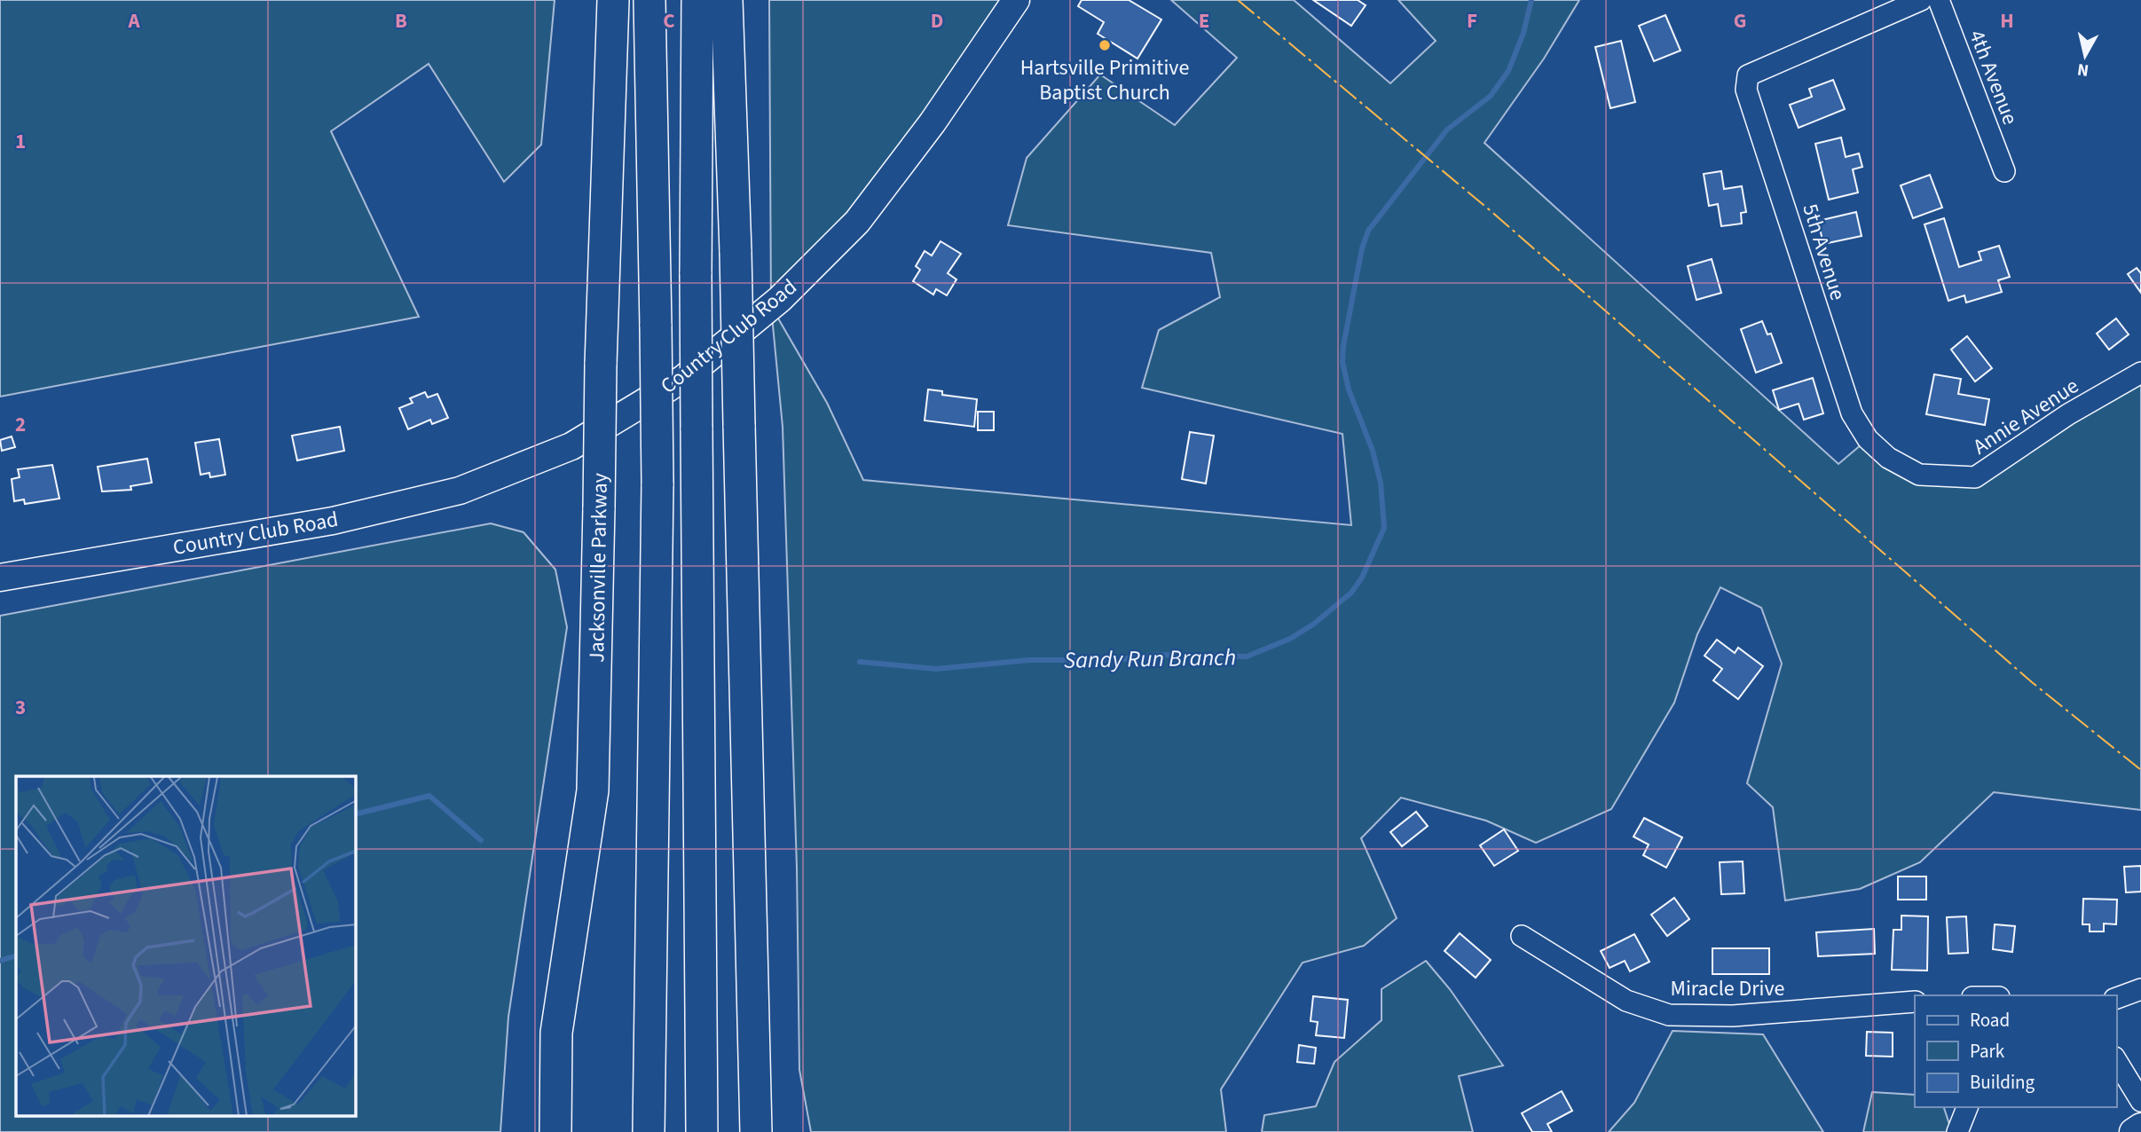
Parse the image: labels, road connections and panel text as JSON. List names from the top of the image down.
{
  "streets": {
    "highway": ["Jacksonville Parkway"],
    "main road": ["Country Club Road"],
    "street": [
      "4th Avenue",
      "5th Avenue",
      "Annie Avenue",
      "Miracle Drive"
    ]
  },
  "crossings": [
    ["5th Avenue", "Annie Avenue"]
  ],
  "water": ["Sandy Run Branch"],
  "places": ["Hartsville Primitive Baptist Church"],
  "legend": ["Road", "Park", "Building"],
  "north": "bottom",
  "grid": {
    "columns": [
      "A",
      "B",
      "C",
      "D",
      "E",
      "F",
      "G",
      "H"
    ],
    "rows": ["1", "2", "3"]
  }
}
